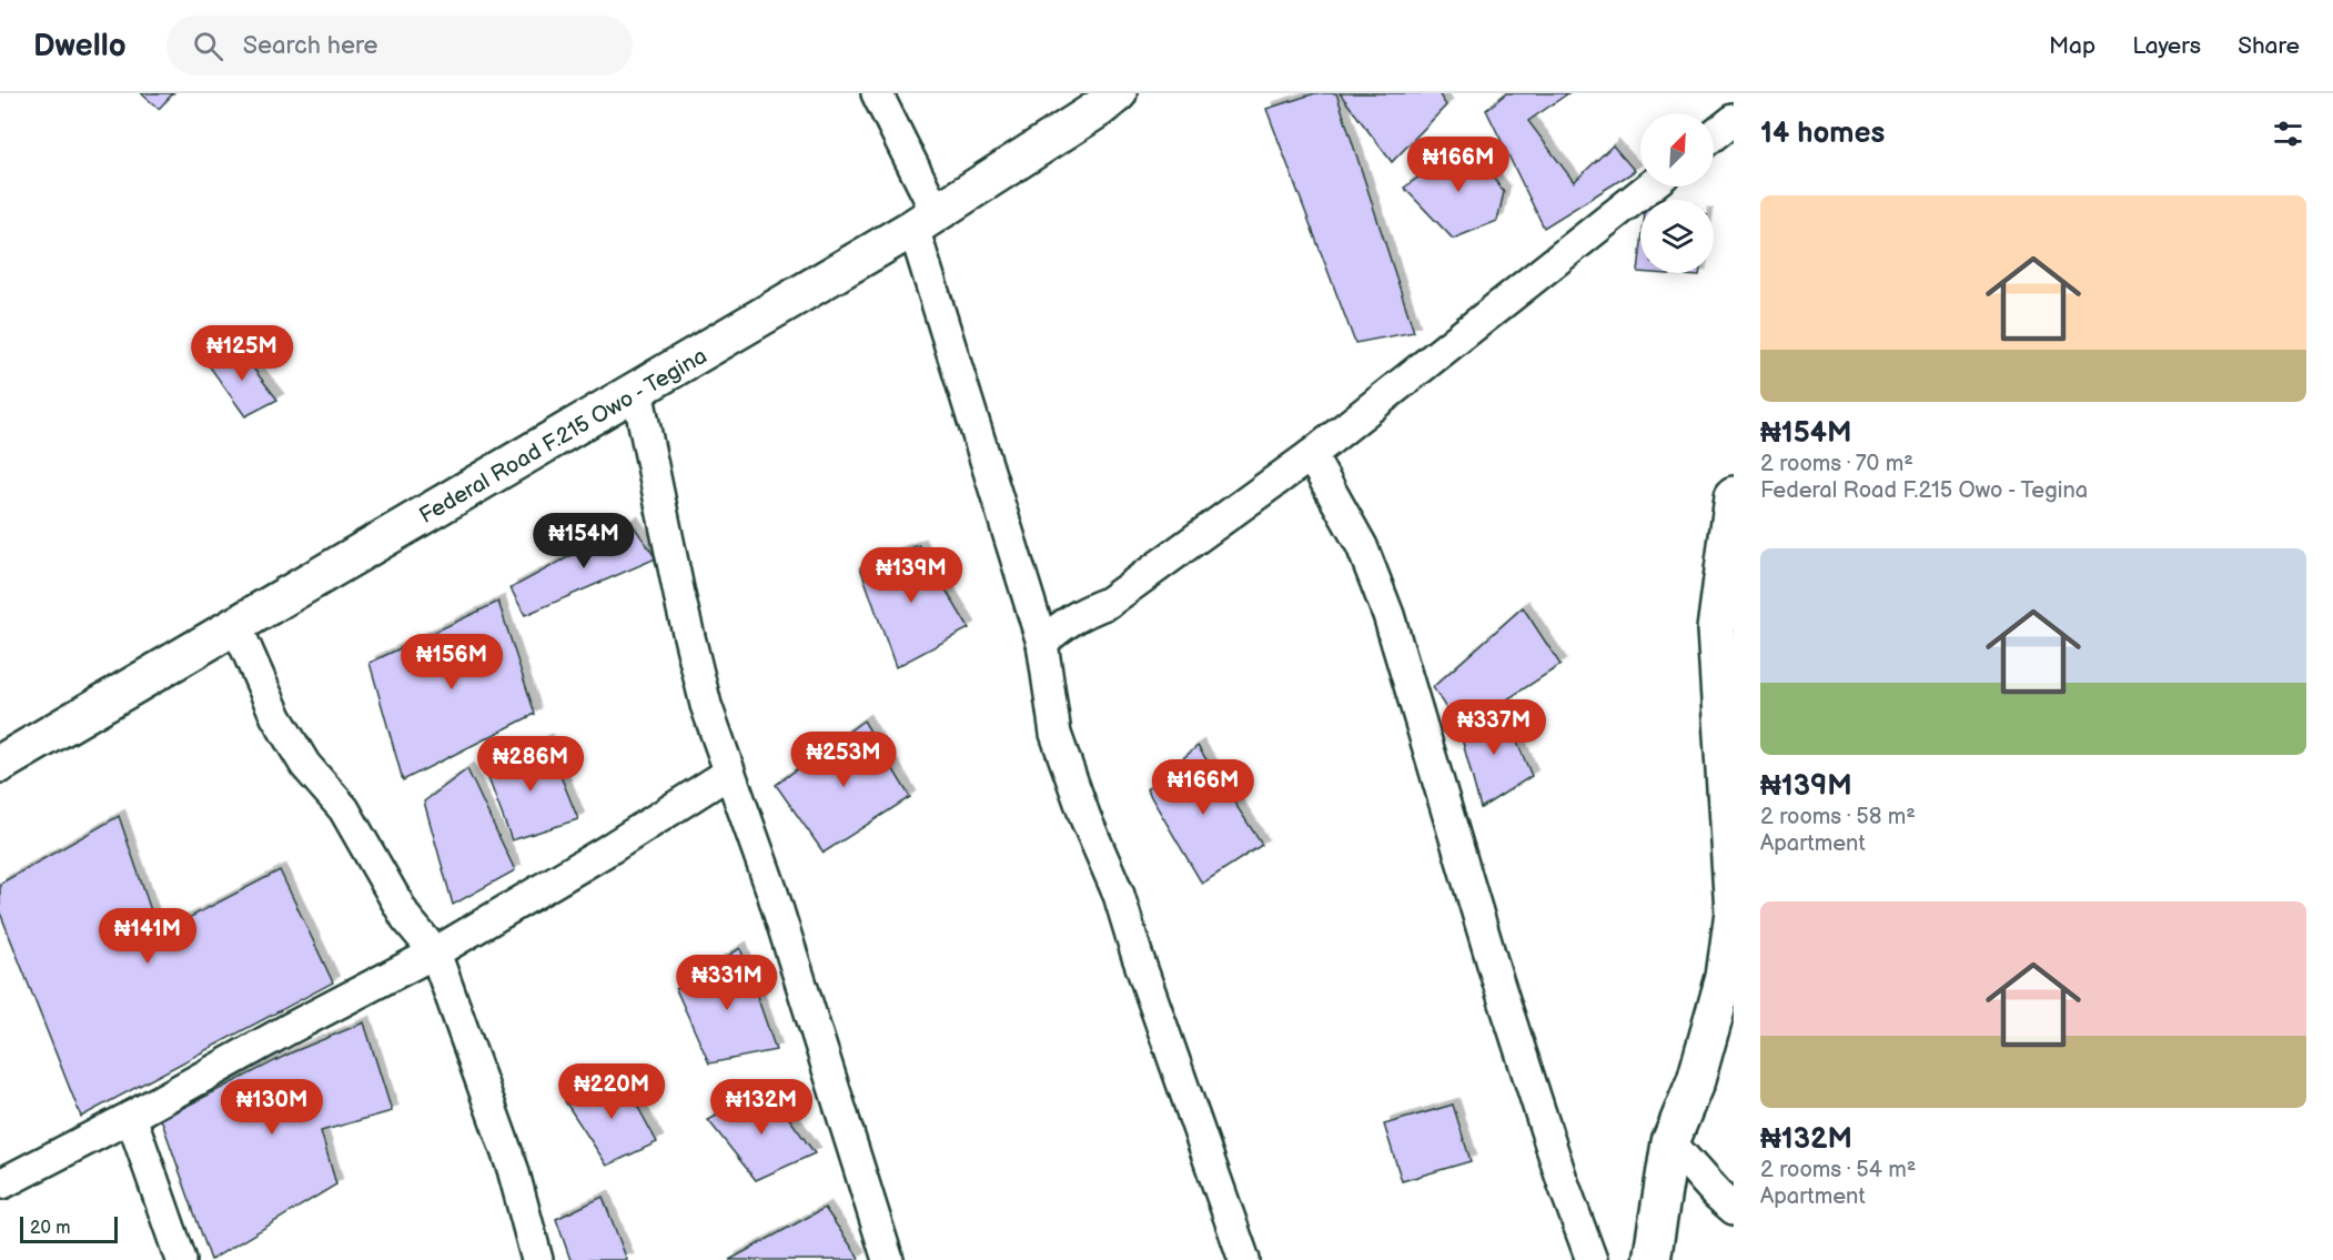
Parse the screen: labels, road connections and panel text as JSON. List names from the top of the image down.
{
  "streets": {
    "main road": ["Federal Road F.215 Owo - Tegina"]
  },
  "scale_bar": "20 m",
  "north": "top right",
  "page": {
    "header": "Dwello",
    "search": "Search here",
    "nav": ["Map", "Layers", "Share"],
    "heading": "14 homes",
    "price": [
      "₦166M",
      "₦125M",
      "₦154M",
      "₦139M",
      "₦156M",
      "₦337M",
      "₦253M",
      "₦286M",
      "₦166M",
      "₦141M",
      "₦331M",
      "₦220M",
      "₦130M",
      "₦132M"
    ],
    "list": [
      {
        "name": "₦154M",
        "note": "2 rooms · 70 m² · Federal Road F.215 Owo - Tegina"
      },
      {
        "name": "₦139M",
        "note": "2 rooms · 58 m² · Apartment"
      },
      {
        "name": "₦132M",
        "note": "2 rooms · 54 m² · Apartment"
      }
    ],
    "scale": "20 m"
  }
}
